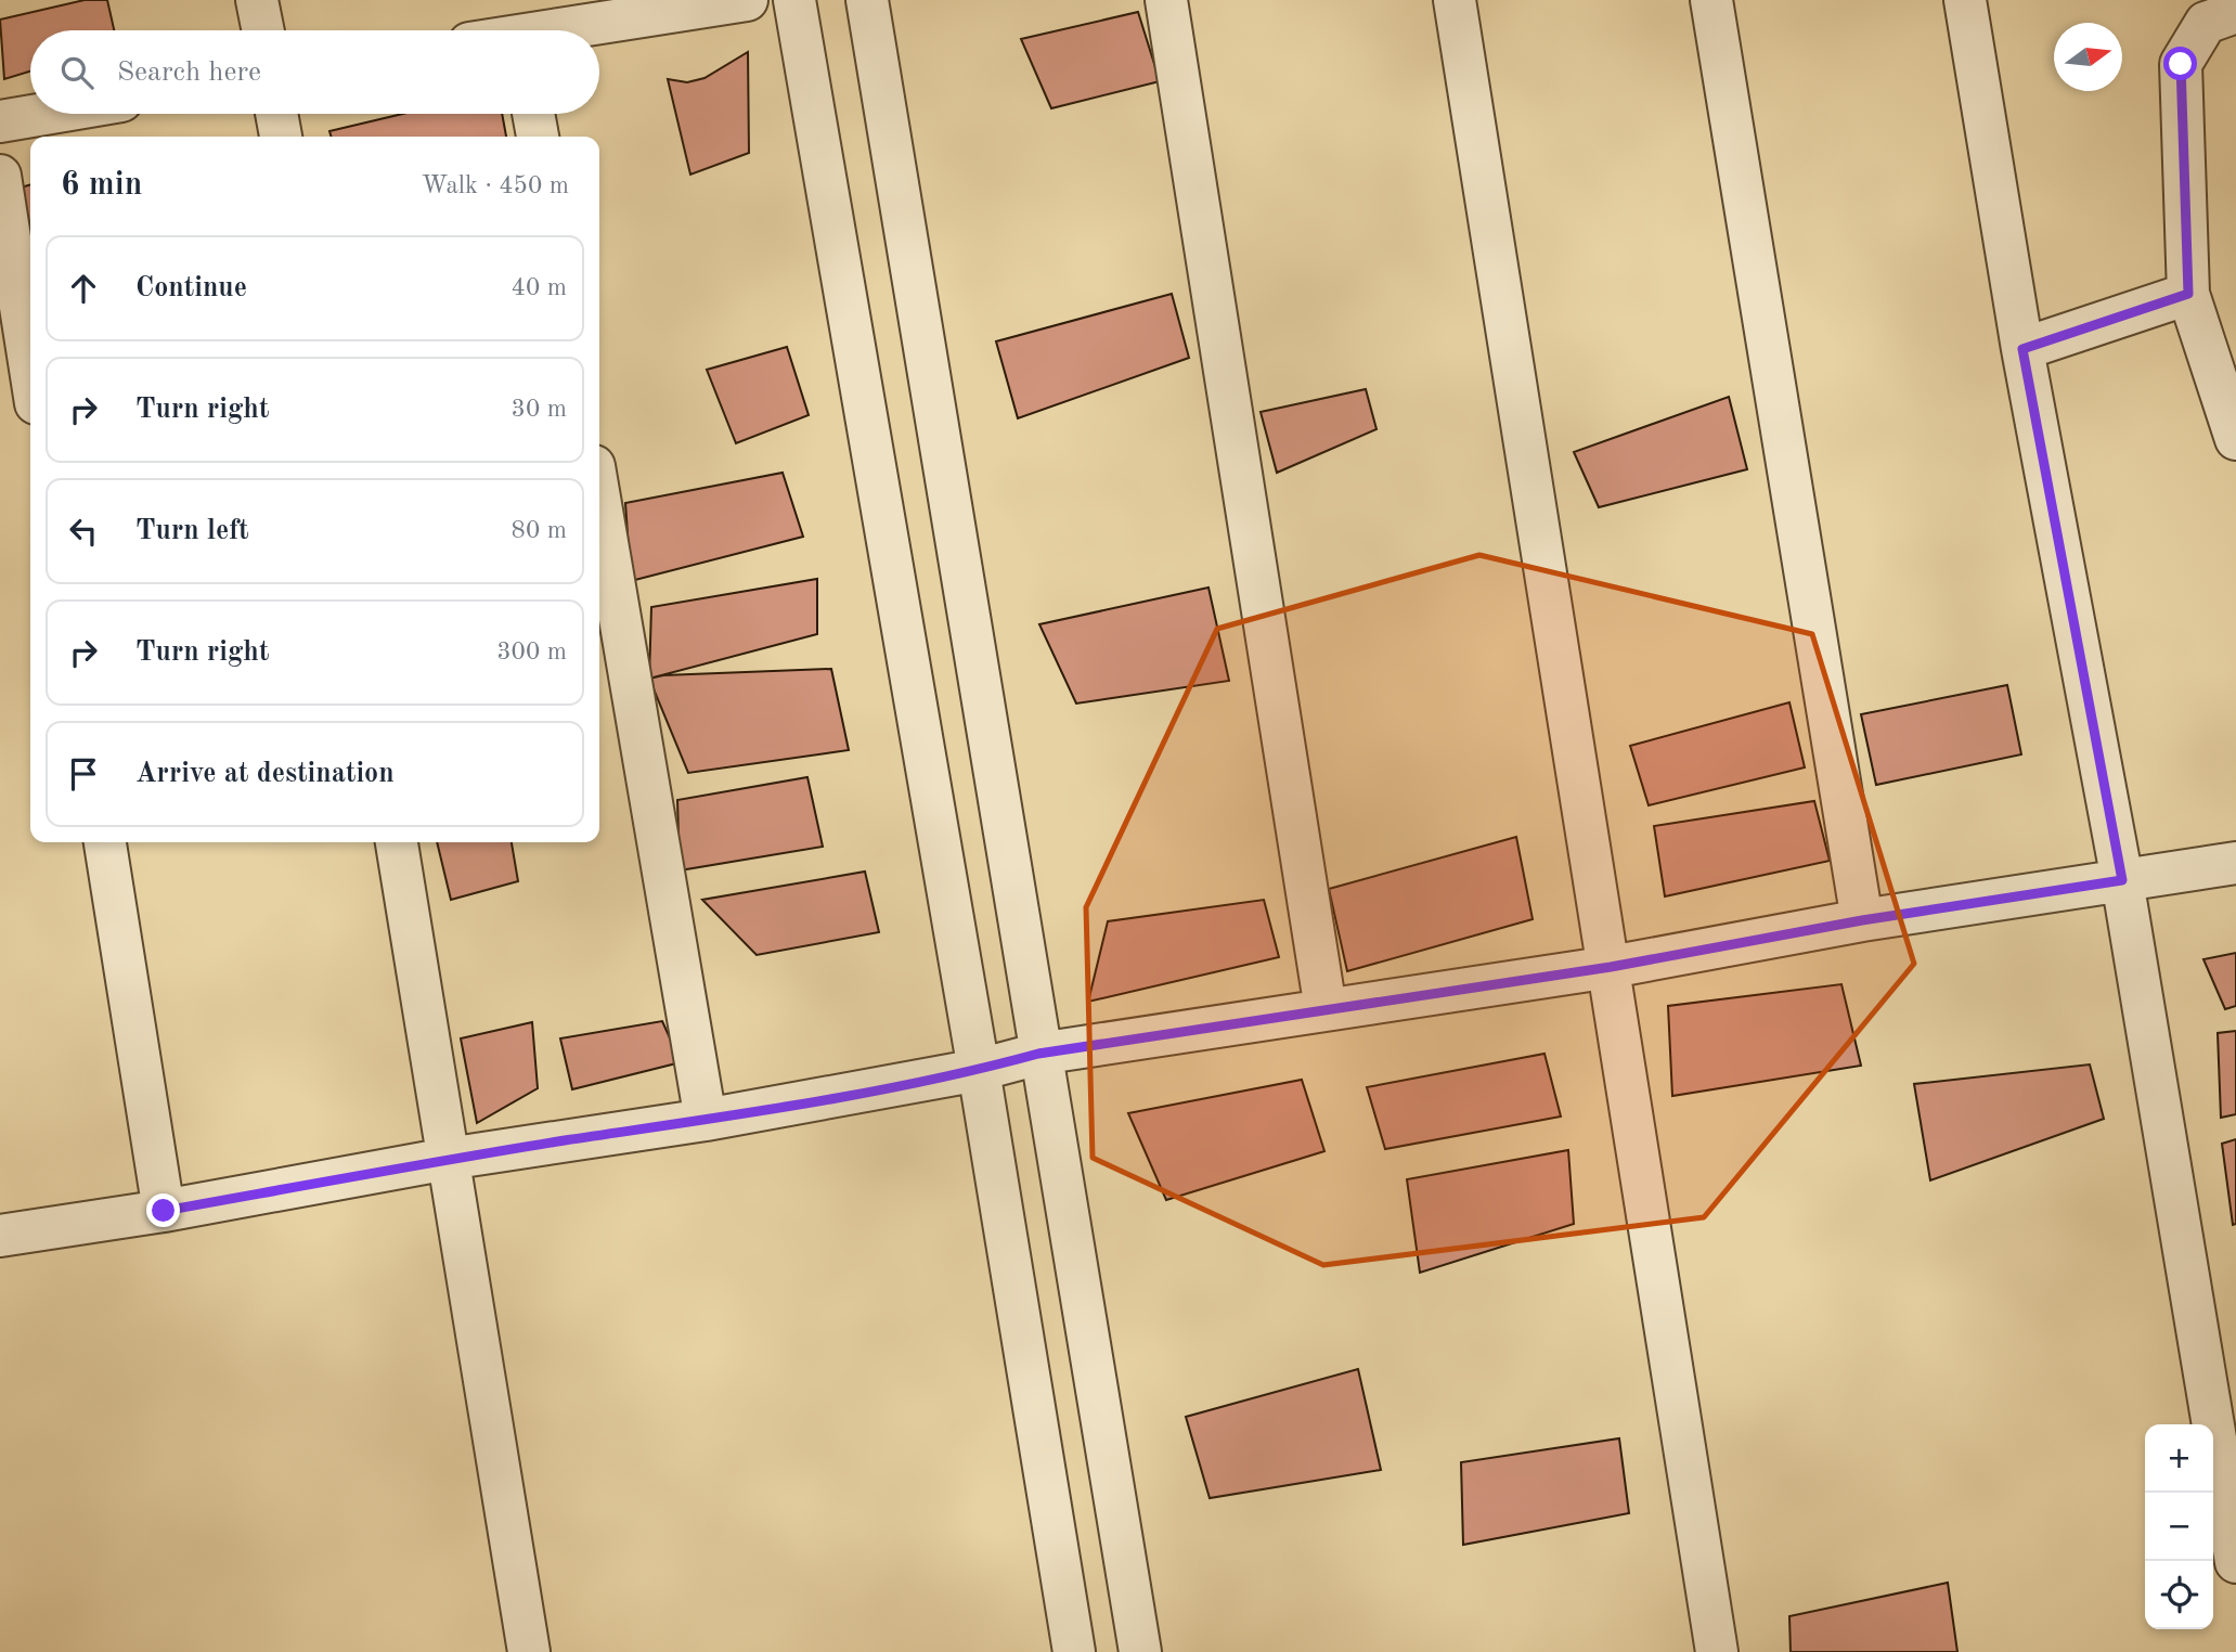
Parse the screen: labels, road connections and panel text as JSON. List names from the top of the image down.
{
  "north": "right",
  "page": {
    "search": "Search here",
    "heading": ["6 min", "Walk · 450 m"],
    "list": [
      ["Continue", "40 m"],
      ["Turn right", "30 m"],
      ["Turn left", "80 m"],
      ["Turn right", "300 m"],
      "Arrive at destination"
    ],
    "map_buttons": ["+", "−"]
  }
}
